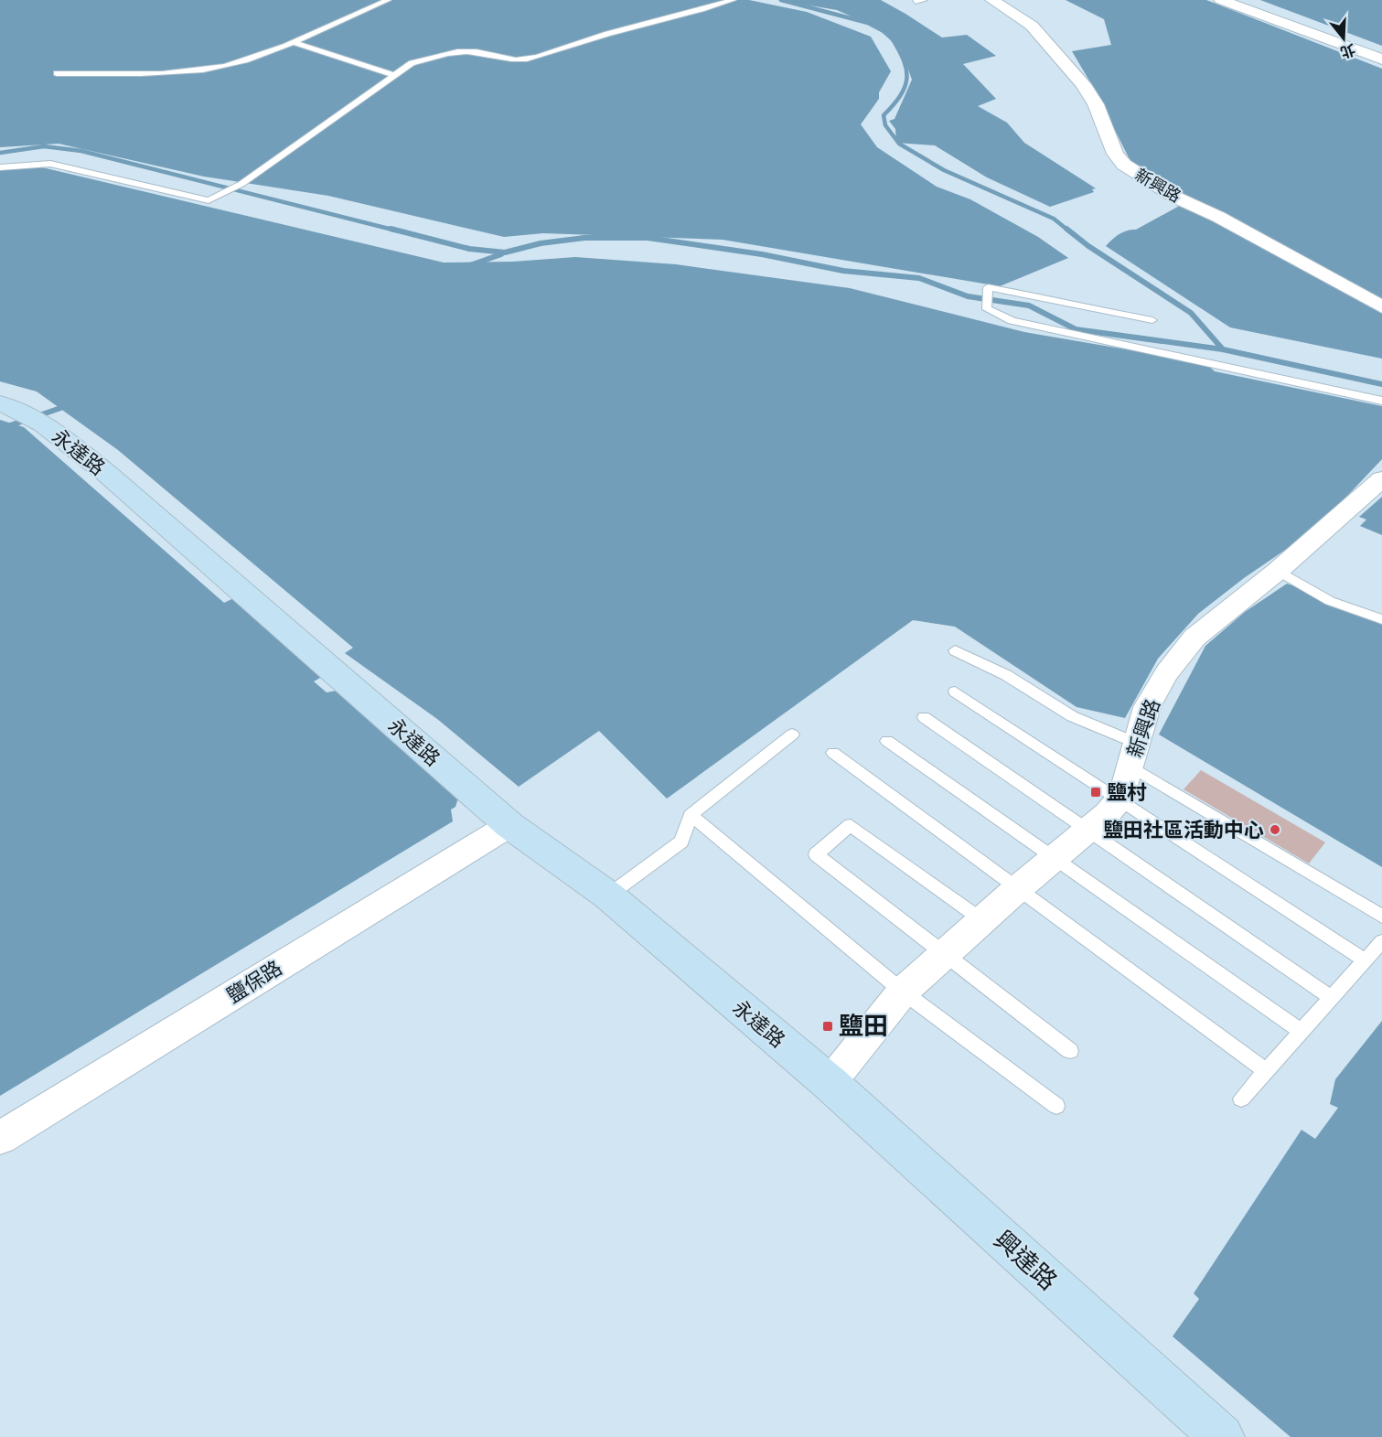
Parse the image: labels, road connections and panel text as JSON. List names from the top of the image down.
{
  "streets": {
    "street": [
      "新興路",
      "永達路",
      "鹽保路",
      "興達路"
    ]
  },
  "crossings": [
    ["新興路", "永達路"],
    ["新興路", "興達路"],
    ["永達路", "鹽保路"],
    ["永達路", "興達路"]
  ],
  "places": {
    "transit": ["鹽村", "鹽田"],
    "other": ["鹽田社區活動中心"]
  },
  "north": "bottom"
}
